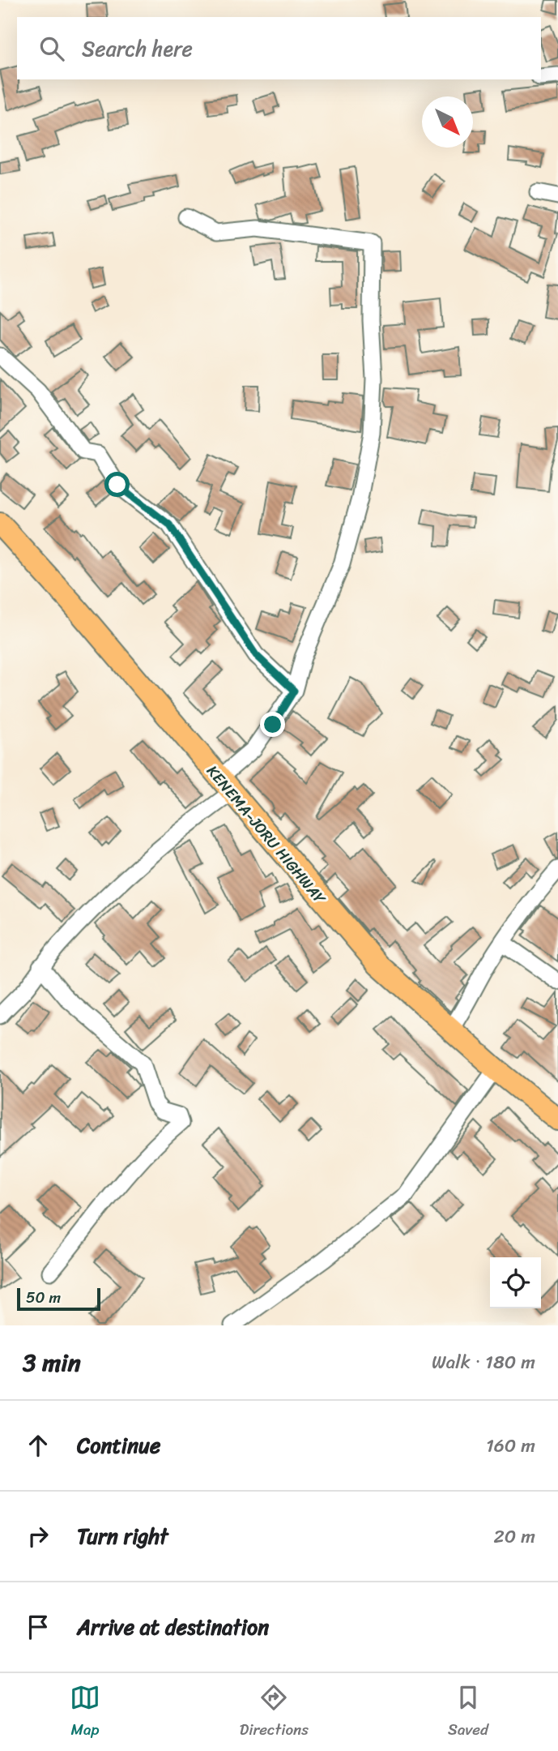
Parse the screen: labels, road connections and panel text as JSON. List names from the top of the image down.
{
  "streets": {
    "highway": ["KENEMA-JORU HIGHWAY"]
  },
  "scale_bar": "50 m",
  "north": "bottom right",
  "page": {
    "search": "Search here",
    "scale": "50 m",
    "heading": ["3 min", "Walk · 180 m"],
    "list": [
      ["Continue", "160 m"],
      ["Turn right", "20 m"],
      "Arrive at destination"
    ],
    "nav": ["Map", "Directions", "Saved"]
  }
}
